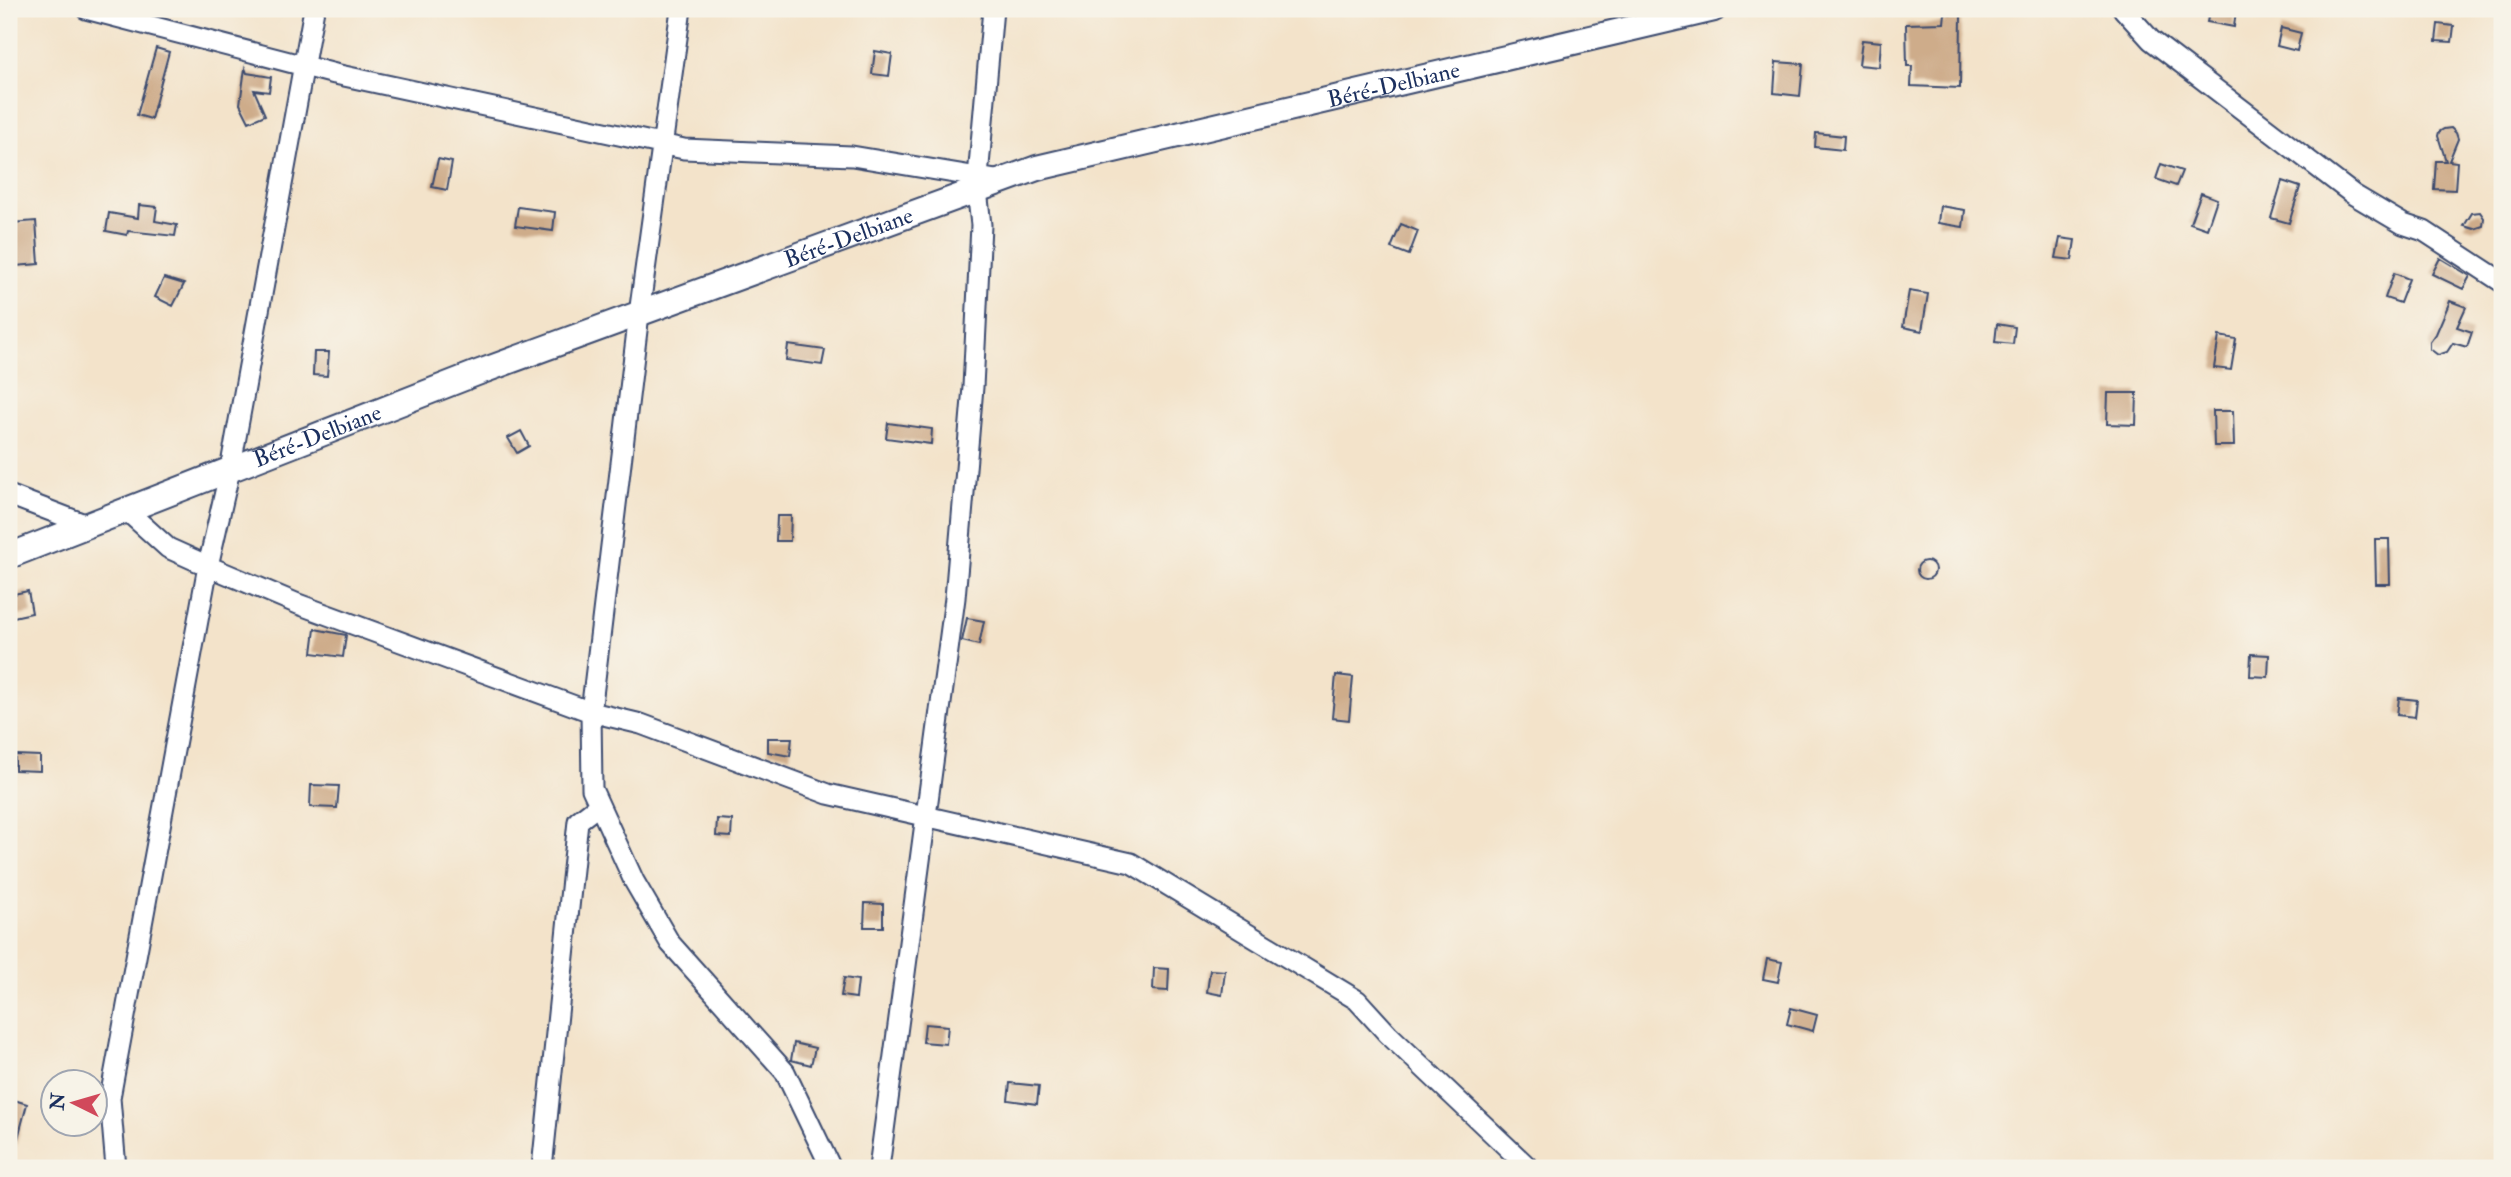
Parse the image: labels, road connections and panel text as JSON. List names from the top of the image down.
{
  "streets": {
    "street": ["Béré-Delbiane"]
  },
  "north": "left"
}
